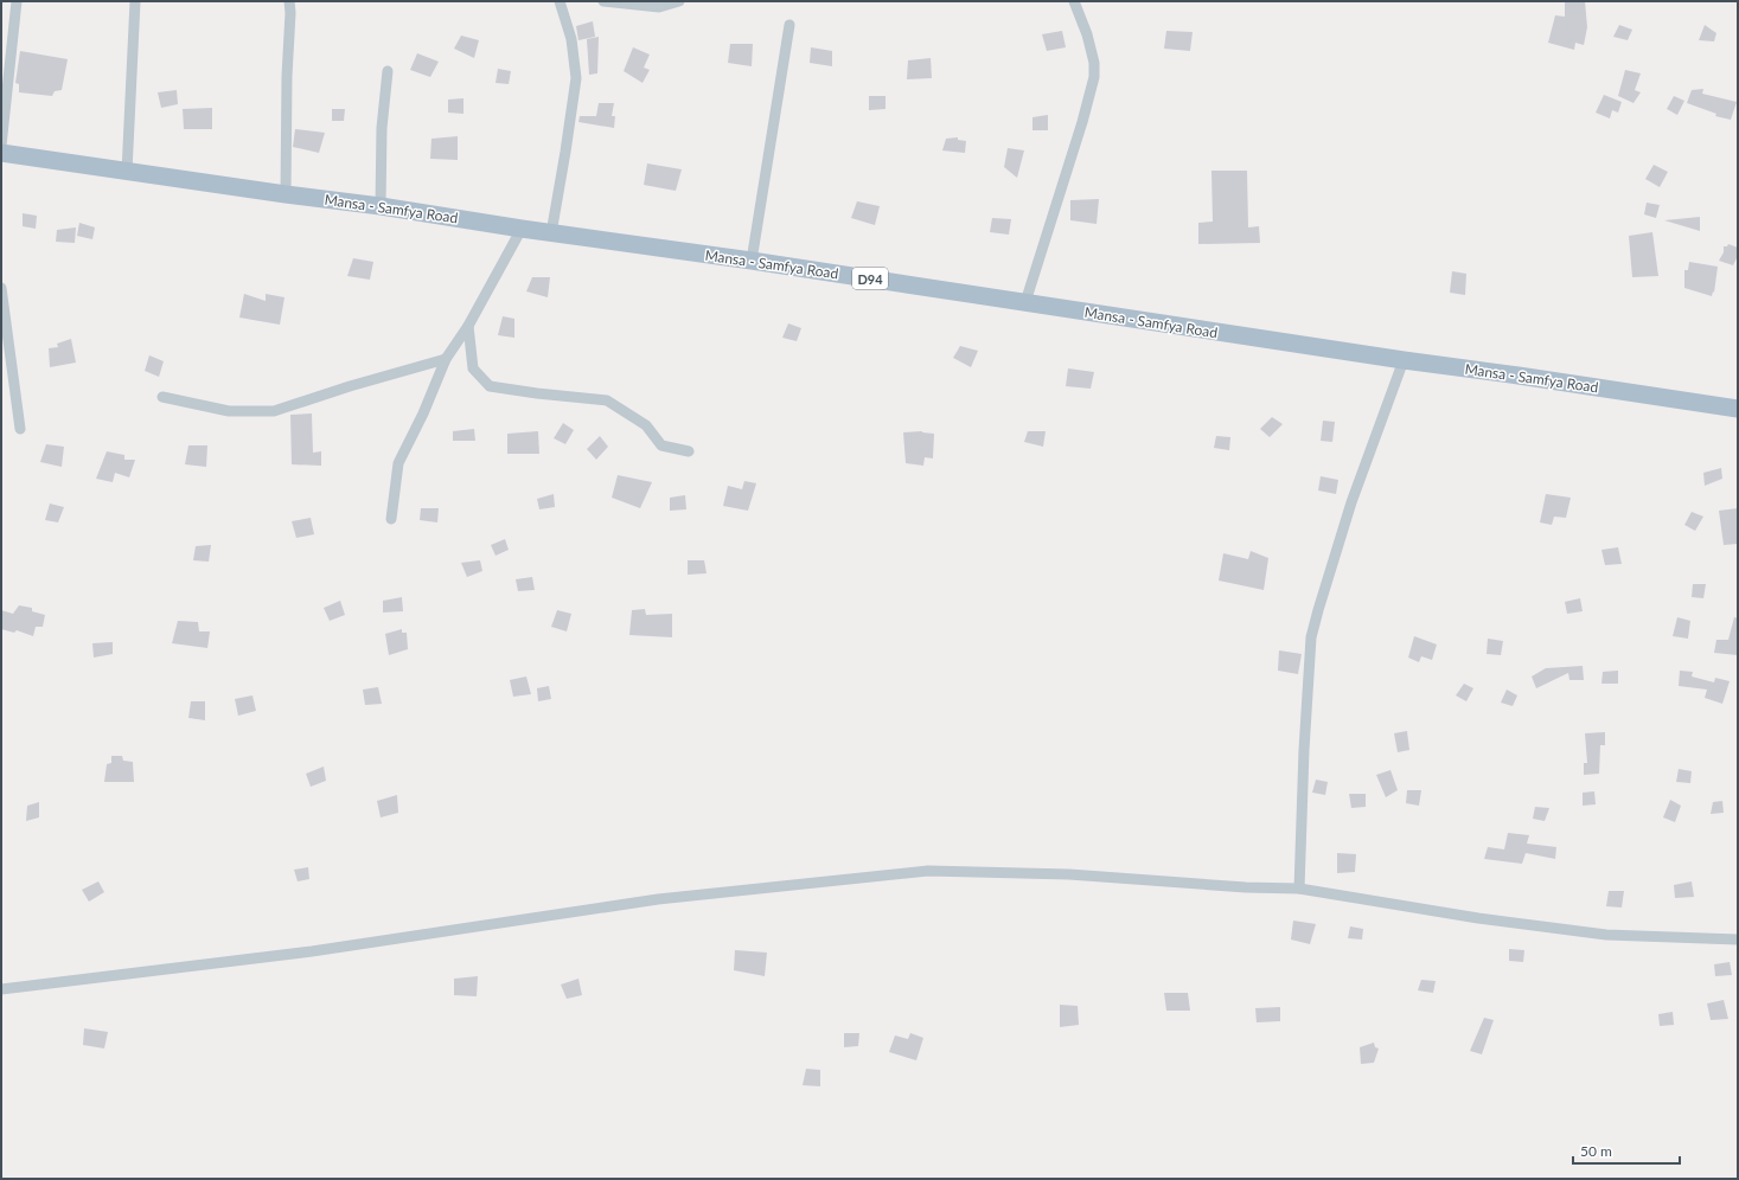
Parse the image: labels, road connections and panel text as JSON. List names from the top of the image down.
{
  "streets": {
    "main road": ["Mansa - Samfya Road", "D94"]
  },
  "scale_bar": "50 m"
}
